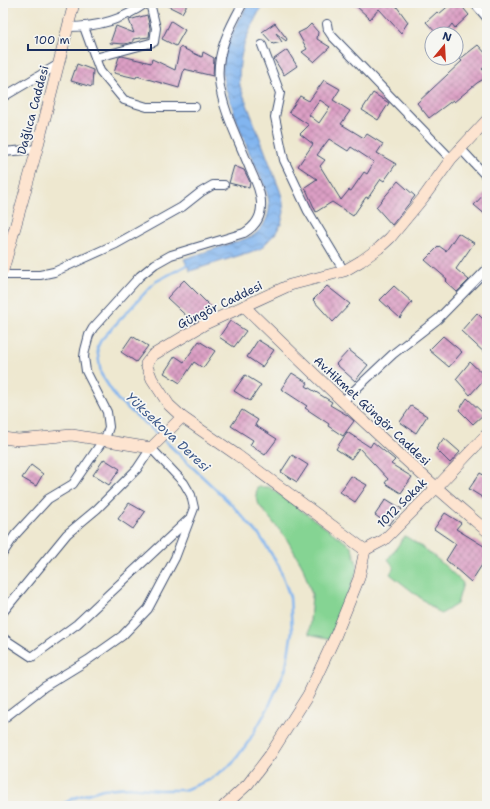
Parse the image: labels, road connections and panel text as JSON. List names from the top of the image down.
{
  "streets": {
    "street": [
      "Dağlıca Caddesi",
      "Güngör Caddesi",
      "Av.Hikmet Güngör Caddesi",
      "1012 Sokak"
    ]
  },
  "crossings": [
    ["Güngör Caddesi", "Av.Hikmet Güngör Caddesi"],
    ["Güngör Caddesi", "1012 Sokak"],
    ["Av.Hikmet Güngör Caddesi", "1012 Sokak"]
  ],
  "water": ["Yüksekova Deresi"],
  "scale_bar": "100 m",
  "north": "top"
}
